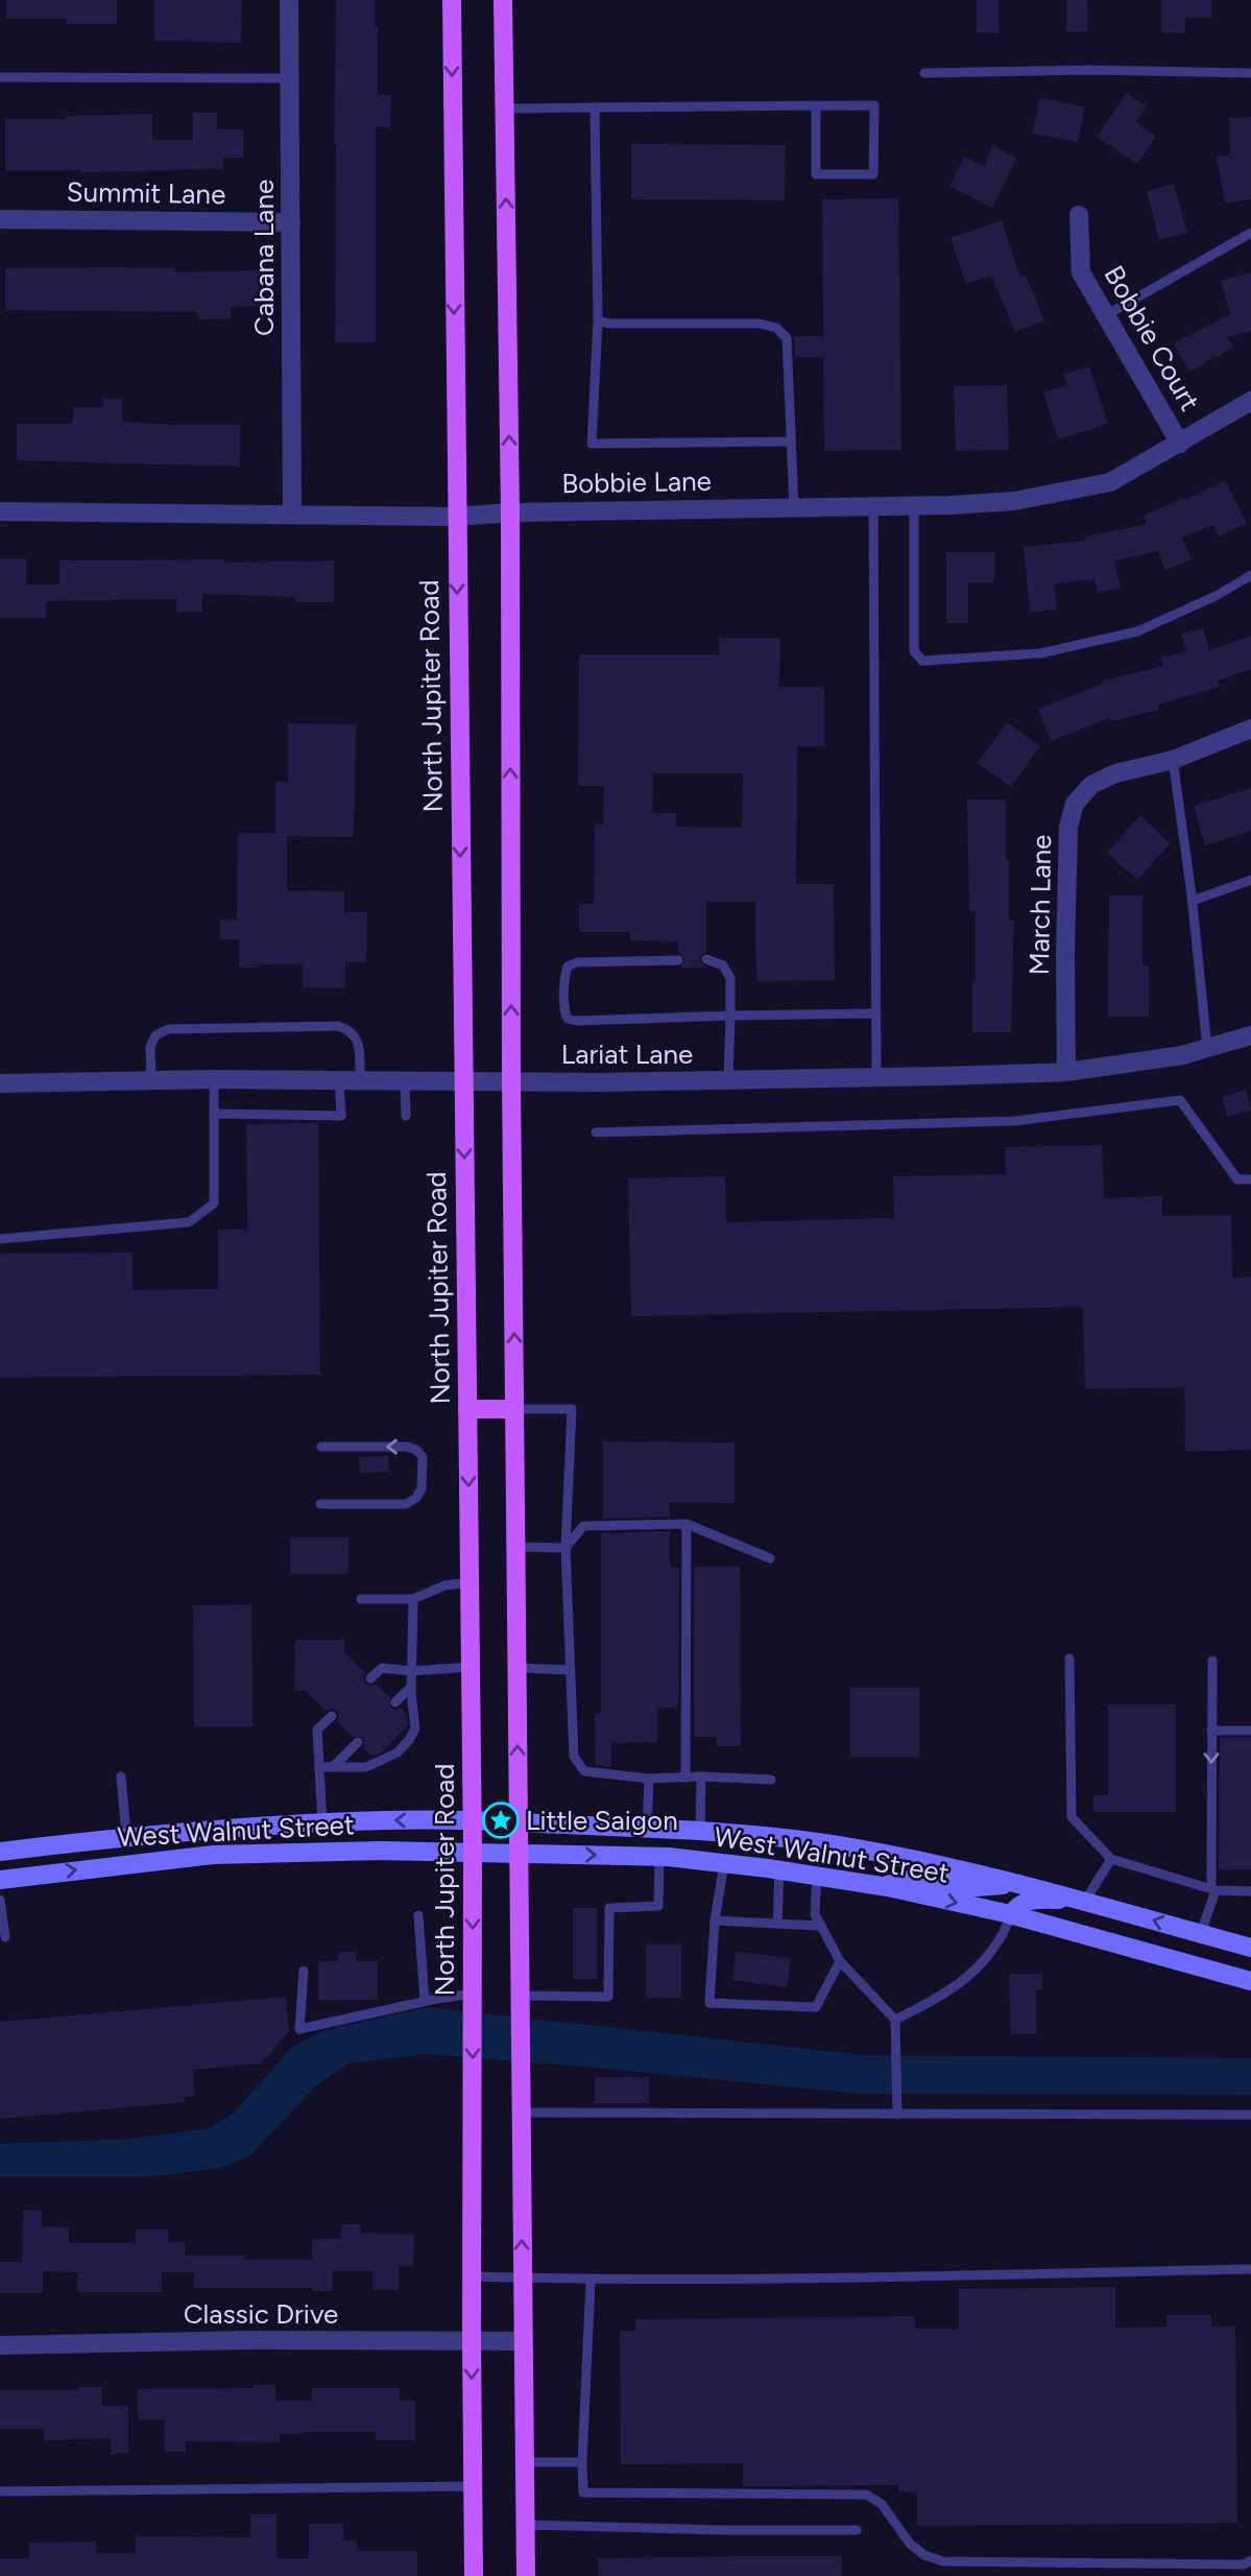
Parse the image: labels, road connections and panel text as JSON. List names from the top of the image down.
{
  "streets": {
    "main road": ["North Jupiter Road", "West Walnut Street"],
    "street": [
      "Summit Lane",
      "Cabana Lane",
      "Bobbie Court",
      "Bobbie Lane",
      "March Lane",
      "Lariat Lane",
      "Classic Drive"
    ]
  },
  "crossings": [
    ["Summit Lane", "Cabana Lane"],
    ["Cabana Lane", "Bobbie Lane"],
    ["Bobbie Court", "Bobbie Lane"],
    ["Bobbie Lane", "North Jupiter Road"],
    ["North Jupiter Road", "Lariat Lane"],
    ["North Jupiter Road", "West Walnut Street"],
    ["North Jupiter Road", "Classic Drive"],
    ["March Lane", "Lariat Lane"]
  ],
  "places": {
    "place": ["Little Saigon"]
  }
}
